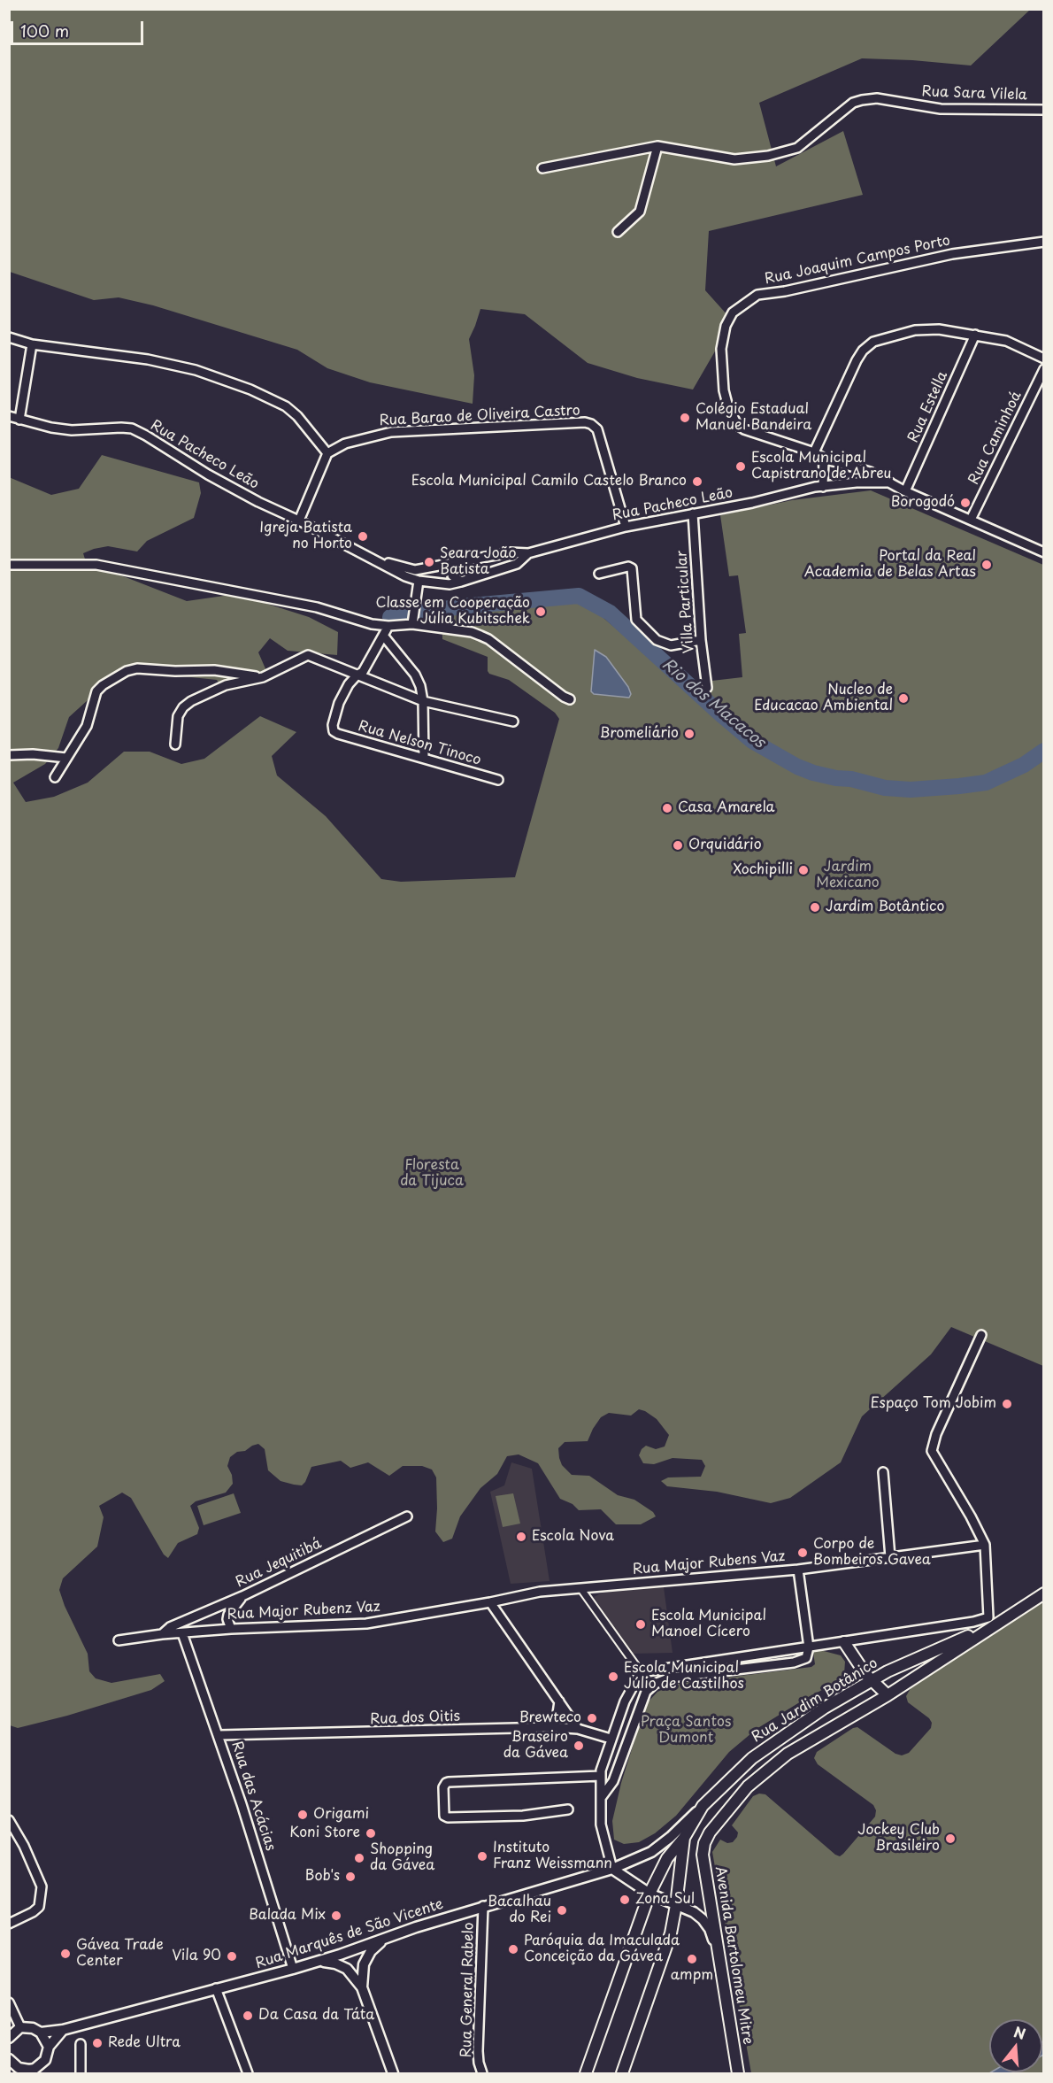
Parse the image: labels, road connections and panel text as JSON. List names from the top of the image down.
{
  "streets": {
    "main road": ["Rua Jardim Botânico", "Avenida Bartolomeu Mitre"],
    "street": [
      "Rua Sara Vilela",
      "Rua Joaquim Campos Porto",
      "Rua Estella",
      "Rua Barao de Oliveira Castro",
      "Rua Caminhoá",
      "Rua Pacheco Leão",
      "Villa Particular",
      "Rua Nelson Tinoco",
      "Rua Jequitibá",
      "Rua Major Rubens Vaz",
      "Rua Major Rubenz Vaz",
      "Rua dos Oitis",
      "Rua das Acácias",
      "Rua Marquês de São Vicente",
      "Rua General Rabelo"
    ]
  },
  "crossings": [
    ["Rua Barao de Oliveira Castro", "Rua Pacheco Leão"],
    ["Rua Pacheco Leão", "Villa Particular"],
    ["Rua Jequitibá", "Rua Major Rubenz Vaz"],
    ["Rua Major Rubens Vaz", "Rua Major Rubenz Vaz"],
    ["Rua Major Rubenz Vaz", "Rua das Acácias"],
    ["Rua Jardim Botânico", "Avenida Bartolomeu Mitre"],
    ["Rua dos Oitis", "Rua das Acácias"],
    ["Rua das Acácias", "Rua Marquês de São Vicente"],
    ["Rua Marquês de São Vicente", "Rua General Rabelo"]
  ],
  "water": ["Rio dos Macacos"],
  "parks": ["Jardim Mexicano", "Floresta da Tijuca", "Praça Santos Dumont"],
  "places": [
    "Colégio Estadual Manuel Bandeira",
    "Escola Municipal Capistrano de Abreu",
    "Escola Municipal Camilo Castelo Branco",
    "Borogodó",
    "Igreja Batista no Horto",
    "Seara João Batista",
    "Portal da Real Academia de Belas Artas",
    "Classe em Cooperação Júlia Kubitschek",
    "Nucleo de Educacao Ambiental",
    "Bromeliário",
    "Casa Amarela",
    "Orquidário",
    "Xochipilli",
    "Jardim Botântico",
    "Espaço Tom Jobim",
    "Escola Nova",
    "Corpo de Bombeiros Gavea",
    "Escola Municipal Manoel Cícero",
    "Escola Municipal Júlio de Castilhos",
    "Brewteco",
    "Braseiro da Gávea",
    "Origami",
    "Koni Store",
    "Jockey Club Brasileiro",
    "Instituto Franz Weissmann",
    "Shopping da Gávea",
    "Bob's",
    "Zona Sul",
    "Bacalhau do Rei",
    "Balada Mix",
    "Paróquia da Imaculada Conceição da Gávea",
    "Gávea Trade Center",
    "Vila 90",
    "ampm",
    "Da Casa da Táta",
    "Rede Ultra"
  ],
  "scale_bar": "100 m",
  "north": "top"
}
